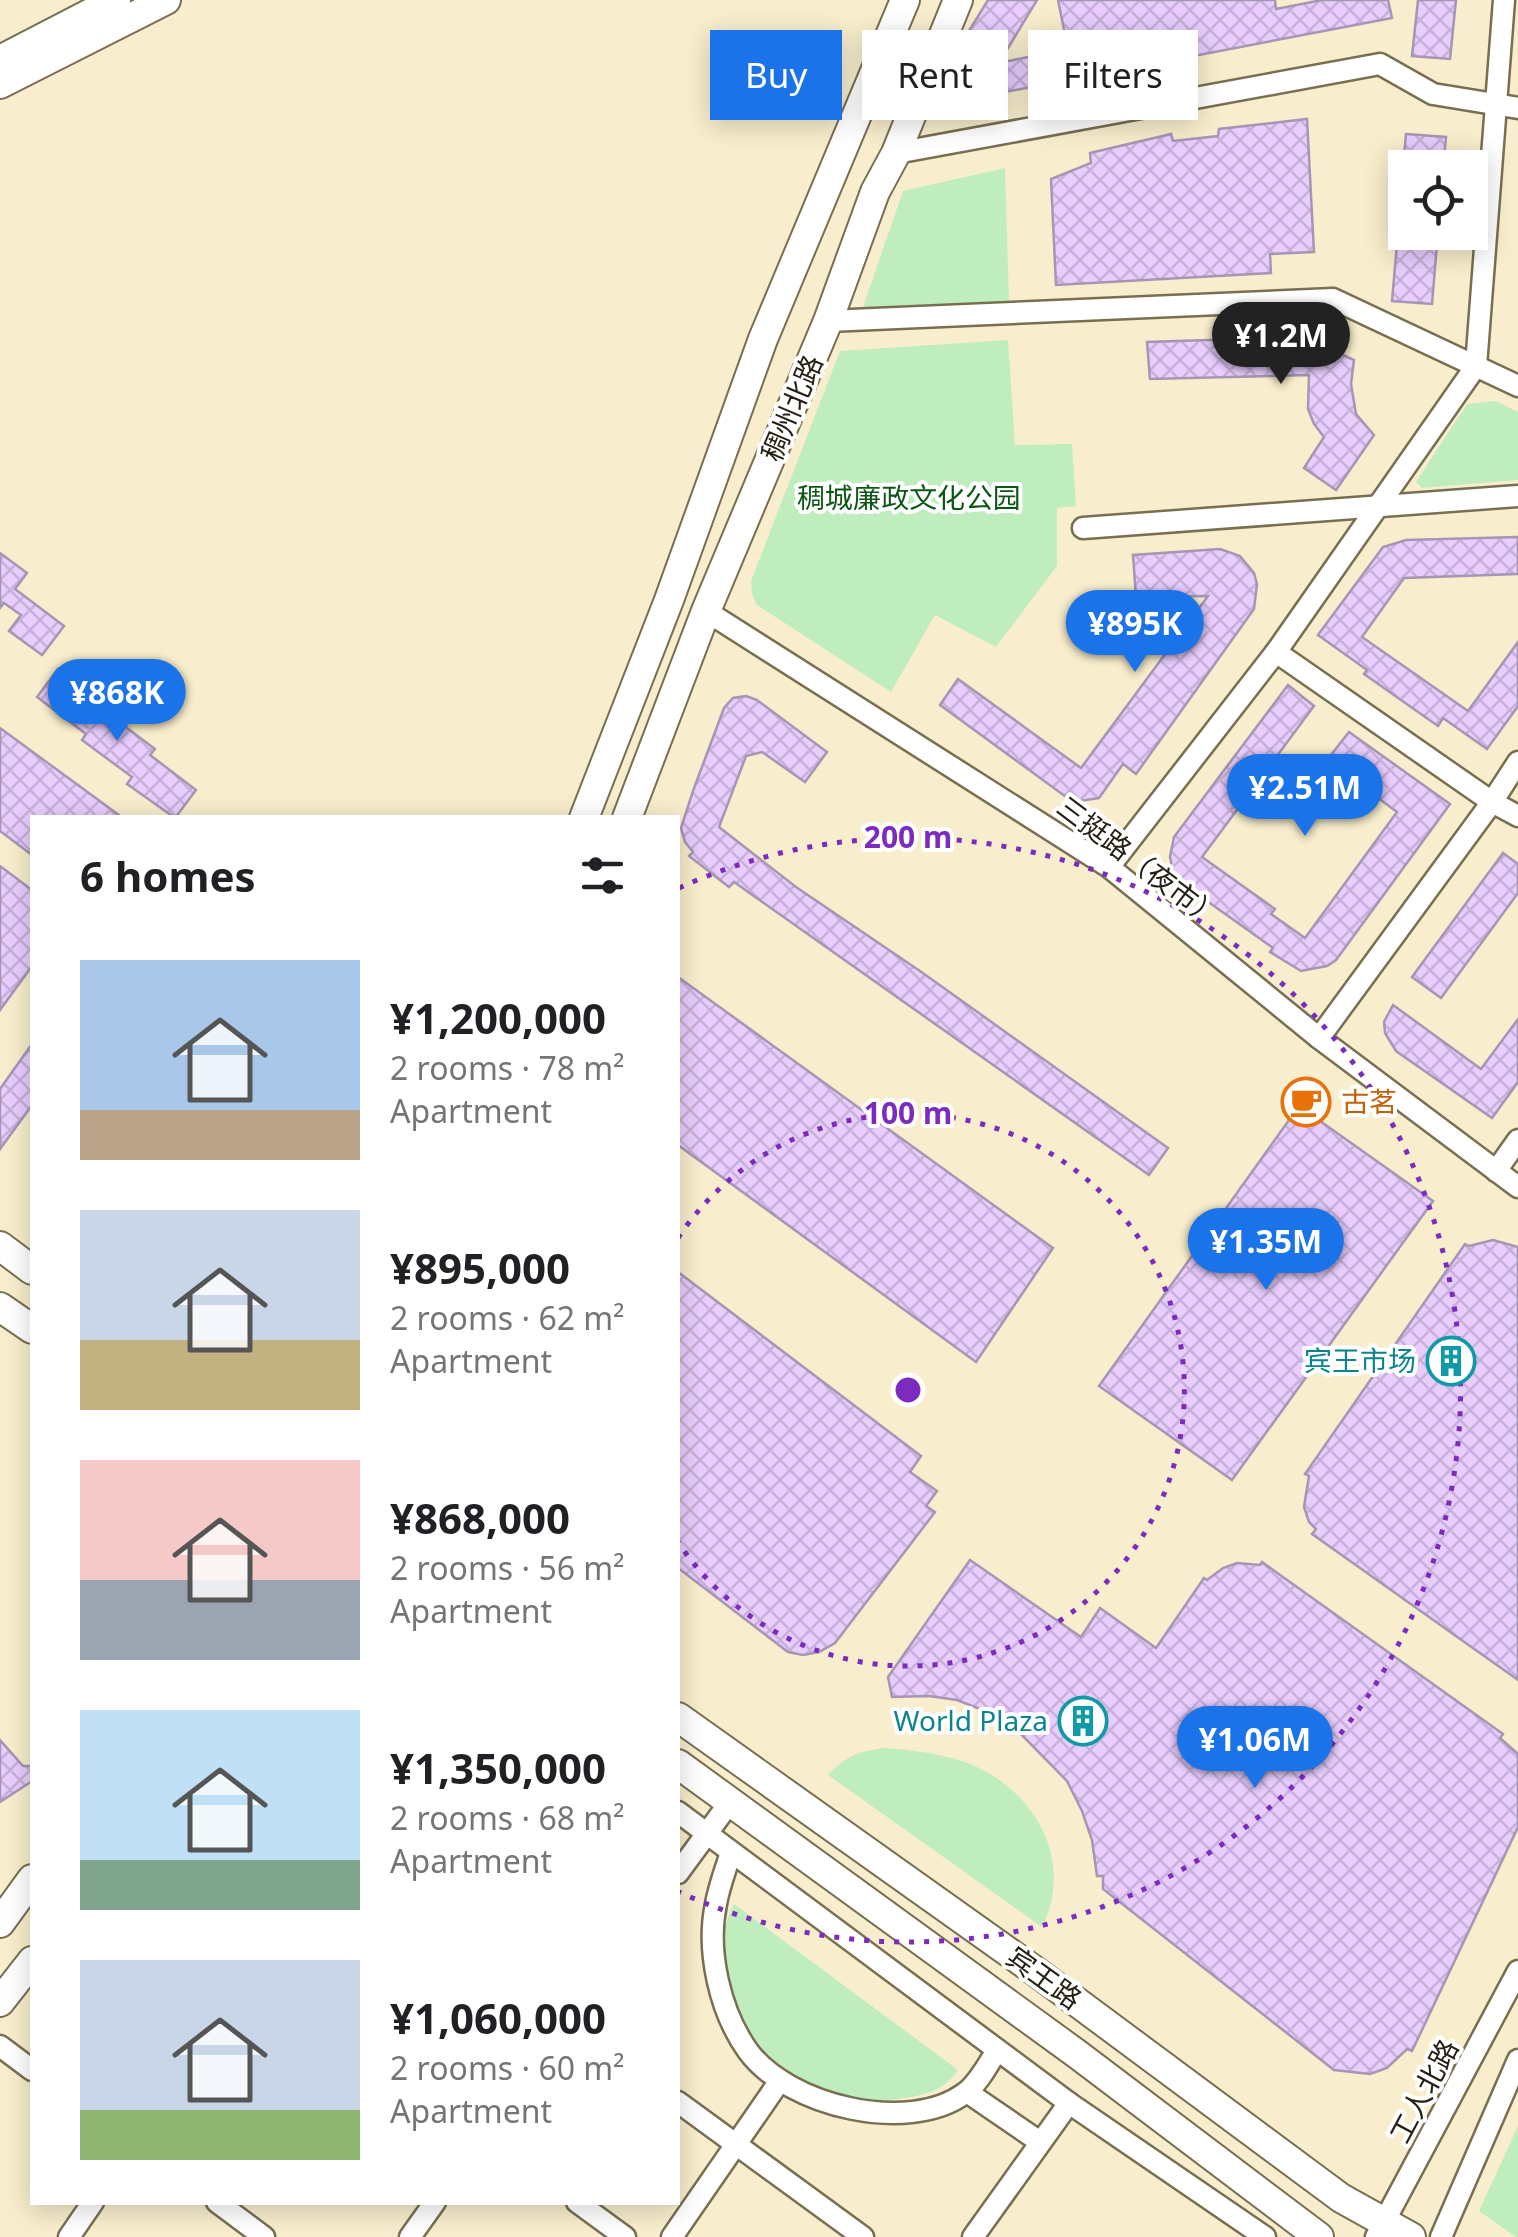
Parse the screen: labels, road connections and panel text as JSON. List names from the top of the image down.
{
  "streets": {
    "main road": ["稠州北路", "宾王路"],
    "street": ["三挺路（夜市）", "工人北路"]
  },
  "crossings": [
    ["稠州北路", "三挺路（夜市）"],
    ["宾王路", "工人北路"]
  ],
  "parks": ["稠城廉政文化公园"],
  "places": {
    "cafe": ["古茗"],
    "building": ["宾王市场", "World Plaza"]
  },
  "page": {
    "chip": ["Buy", "Rent", "Filters"],
    "price": [
      "¥1.2M",
      "¥895K",
      "¥868K",
      "¥2.51M",
      "¥1.35M",
      "¥1.06M"
    ],
    "heading": "6 homes",
    "list": [
      {
        "name": "¥1,200,000",
        "note": "2 rooms · 78 m² · Apartment"
      },
      {
        "name": "¥895,000",
        "note": "2 rooms · 62 m² · Apartment"
      },
      {
        "name": "¥868,000",
        "note": "2 rooms · 56 m² · Apartment"
      },
      {
        "name": "¥1,350,000",
        "note": "2 rooms · 68 m² · Apartment"
      },
      {
        "name": "¥1,060,000",
        "note": "2 rooms · 60 m² · Apartment"
      }
    ]
  },
  "rings": ["200 m", "100 m"]
}
